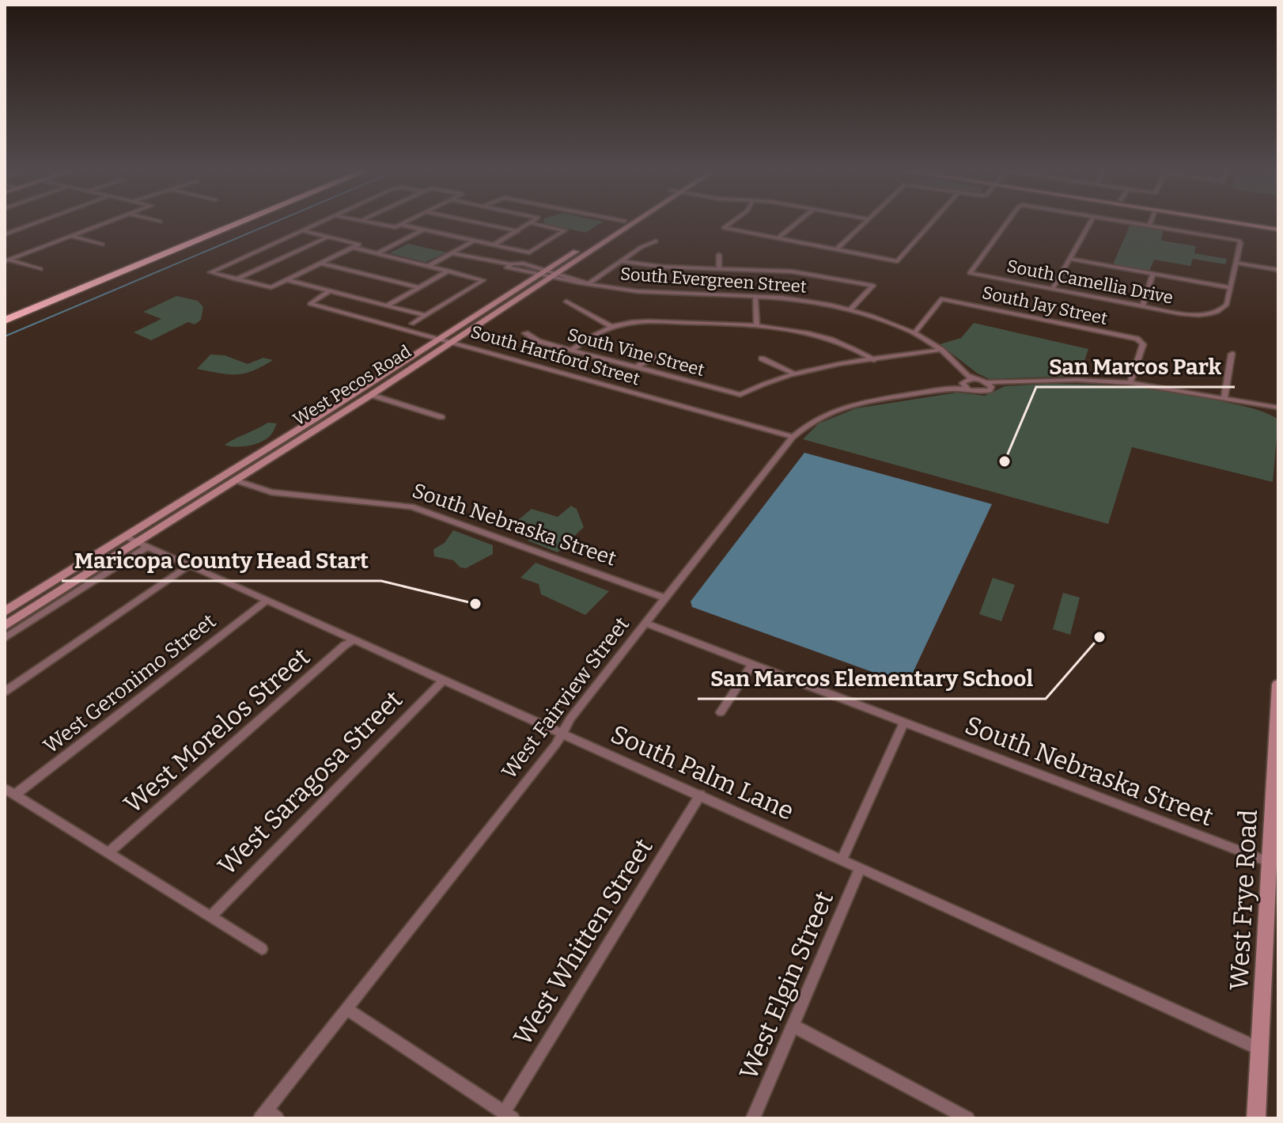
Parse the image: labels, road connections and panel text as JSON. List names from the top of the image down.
{
  "streets": {
    "main road": ["West Pecos Road", "West Frye Road"],
    "street": [
      "South Evergreen Street",
      "South Camellia Drive",
      "South Jay Street",
      "South Vine Street",
      "South Hartford Street",
      "South Nebraska Street",
      "West Geronimo Street",
      "West Fairview Street",
      "West Morelos Street",
      "South Palm Lane",
      "West Saragosa Street",
      "West Whitten Street",
      "West Elgin Street"
    ]
  },
  "crossings": [
    ["South Evergreen Street", "South Jay Street"],
    ["South Evergreen Street", "West Pecos Road"],
    ["South Evergreen Street", "West Fairview Street"],
    ["South Hartford Street", "West Pecos Road"],
    ["South Hartford Street", "West Fairview Street"],
    ["West Pecos Road", "South Nebraska Street"],
    ["West Pecos Road", "South Palm Lane"],
    ["South Nebraska Street", "West Fairview Street"],
    ["South Nebraska Street", "West Frye Road"],
    ["West Geronimo Street", "South Palm Lane"],
    ["West Fairview Street", "South Palm Lane"],
    ["West Morelos Street", "South Palm Lane"],
    ["South Palm Lane", "West Saragosa Street"],
    ["South Palm Lane", "West Frye Road"],
    ["South Palm Lane", "West Whitten Street"],
    ["South Palm Lane", "West Elgin Street"]
  ],
  "places": ["San Marcos Park", "Maricopa County Head Start", "San Marcos Elementary School"]
}
